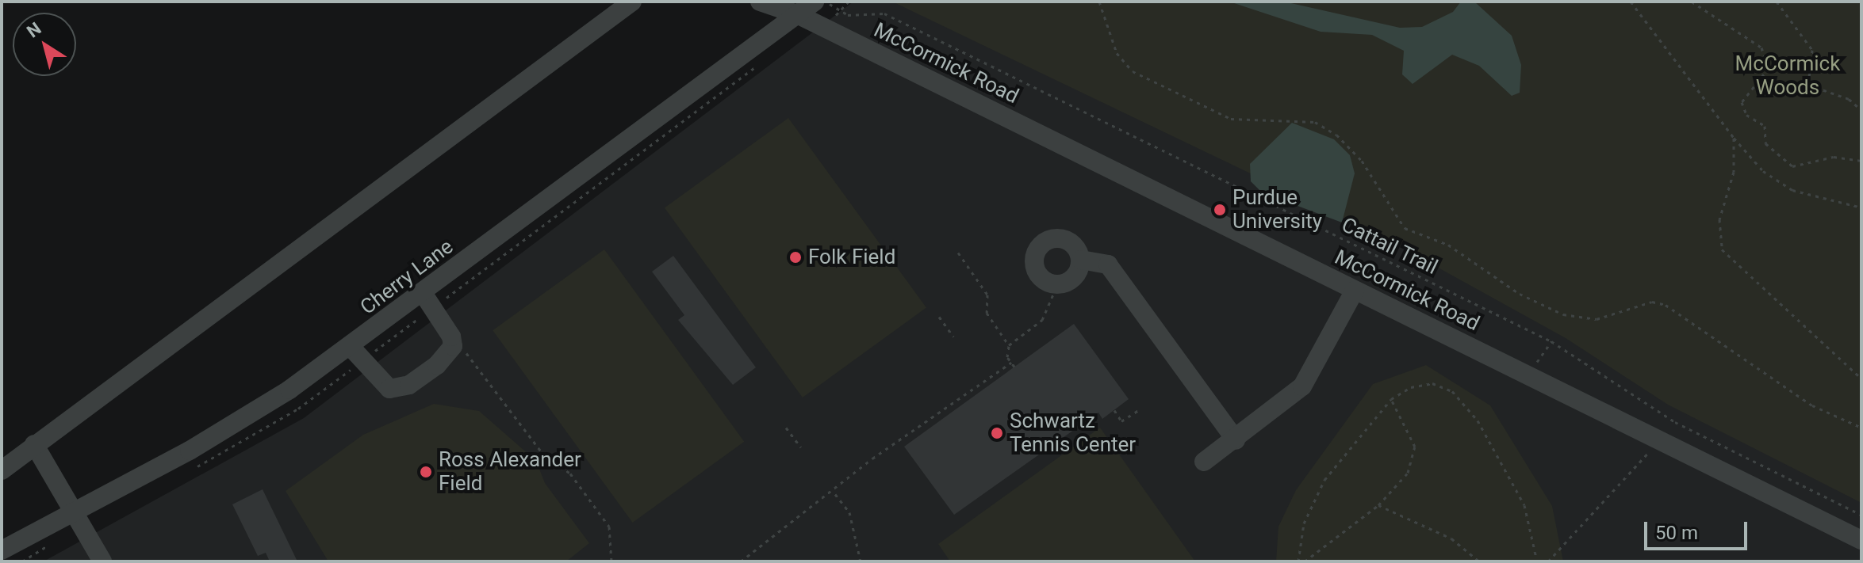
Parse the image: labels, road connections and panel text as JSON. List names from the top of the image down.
{
  "streets": {
    "street": ["McCormick Road", "Cherry Lane"],
    "path": ["Cattail Trail"]
  },
  "crossings": [
    ["McCormick Road", "Cherry Lane"]
  ],
  "parks": ["McCormick Woods"],
  "places": [
    "Purdue University",
    "Folk Field",
    "Schwartz Tennis Center",
    "Ross Alexander Field"
  ],
  "scale_bar": "50 m",
  "north": "top left"
}
